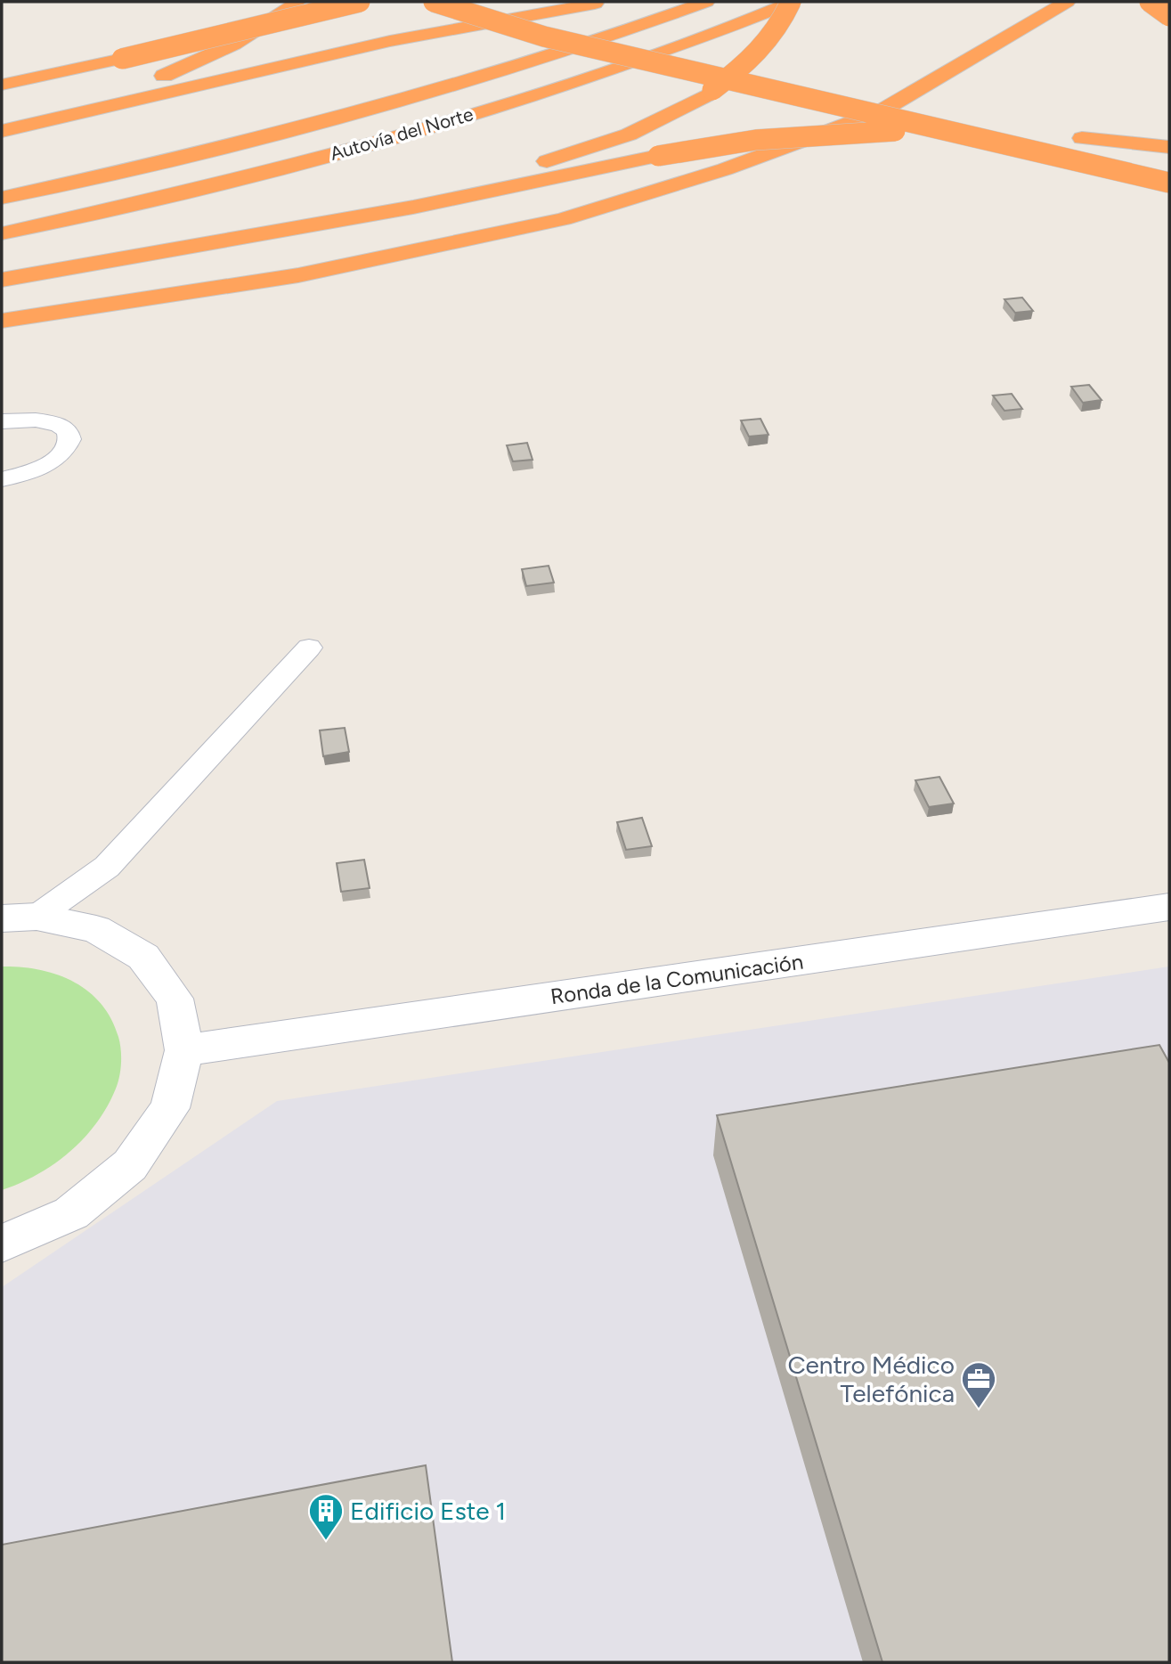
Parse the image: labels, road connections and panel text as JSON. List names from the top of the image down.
{
  "streets": {
    "highway": ["Autovía del Norte"],
    "street": ["Ronda de la Comunicación"]
  },
  "places": {
    "office": ["Centro Médico Telefónica"],
    "building": ["Edificio Este 1"]
  }
}
